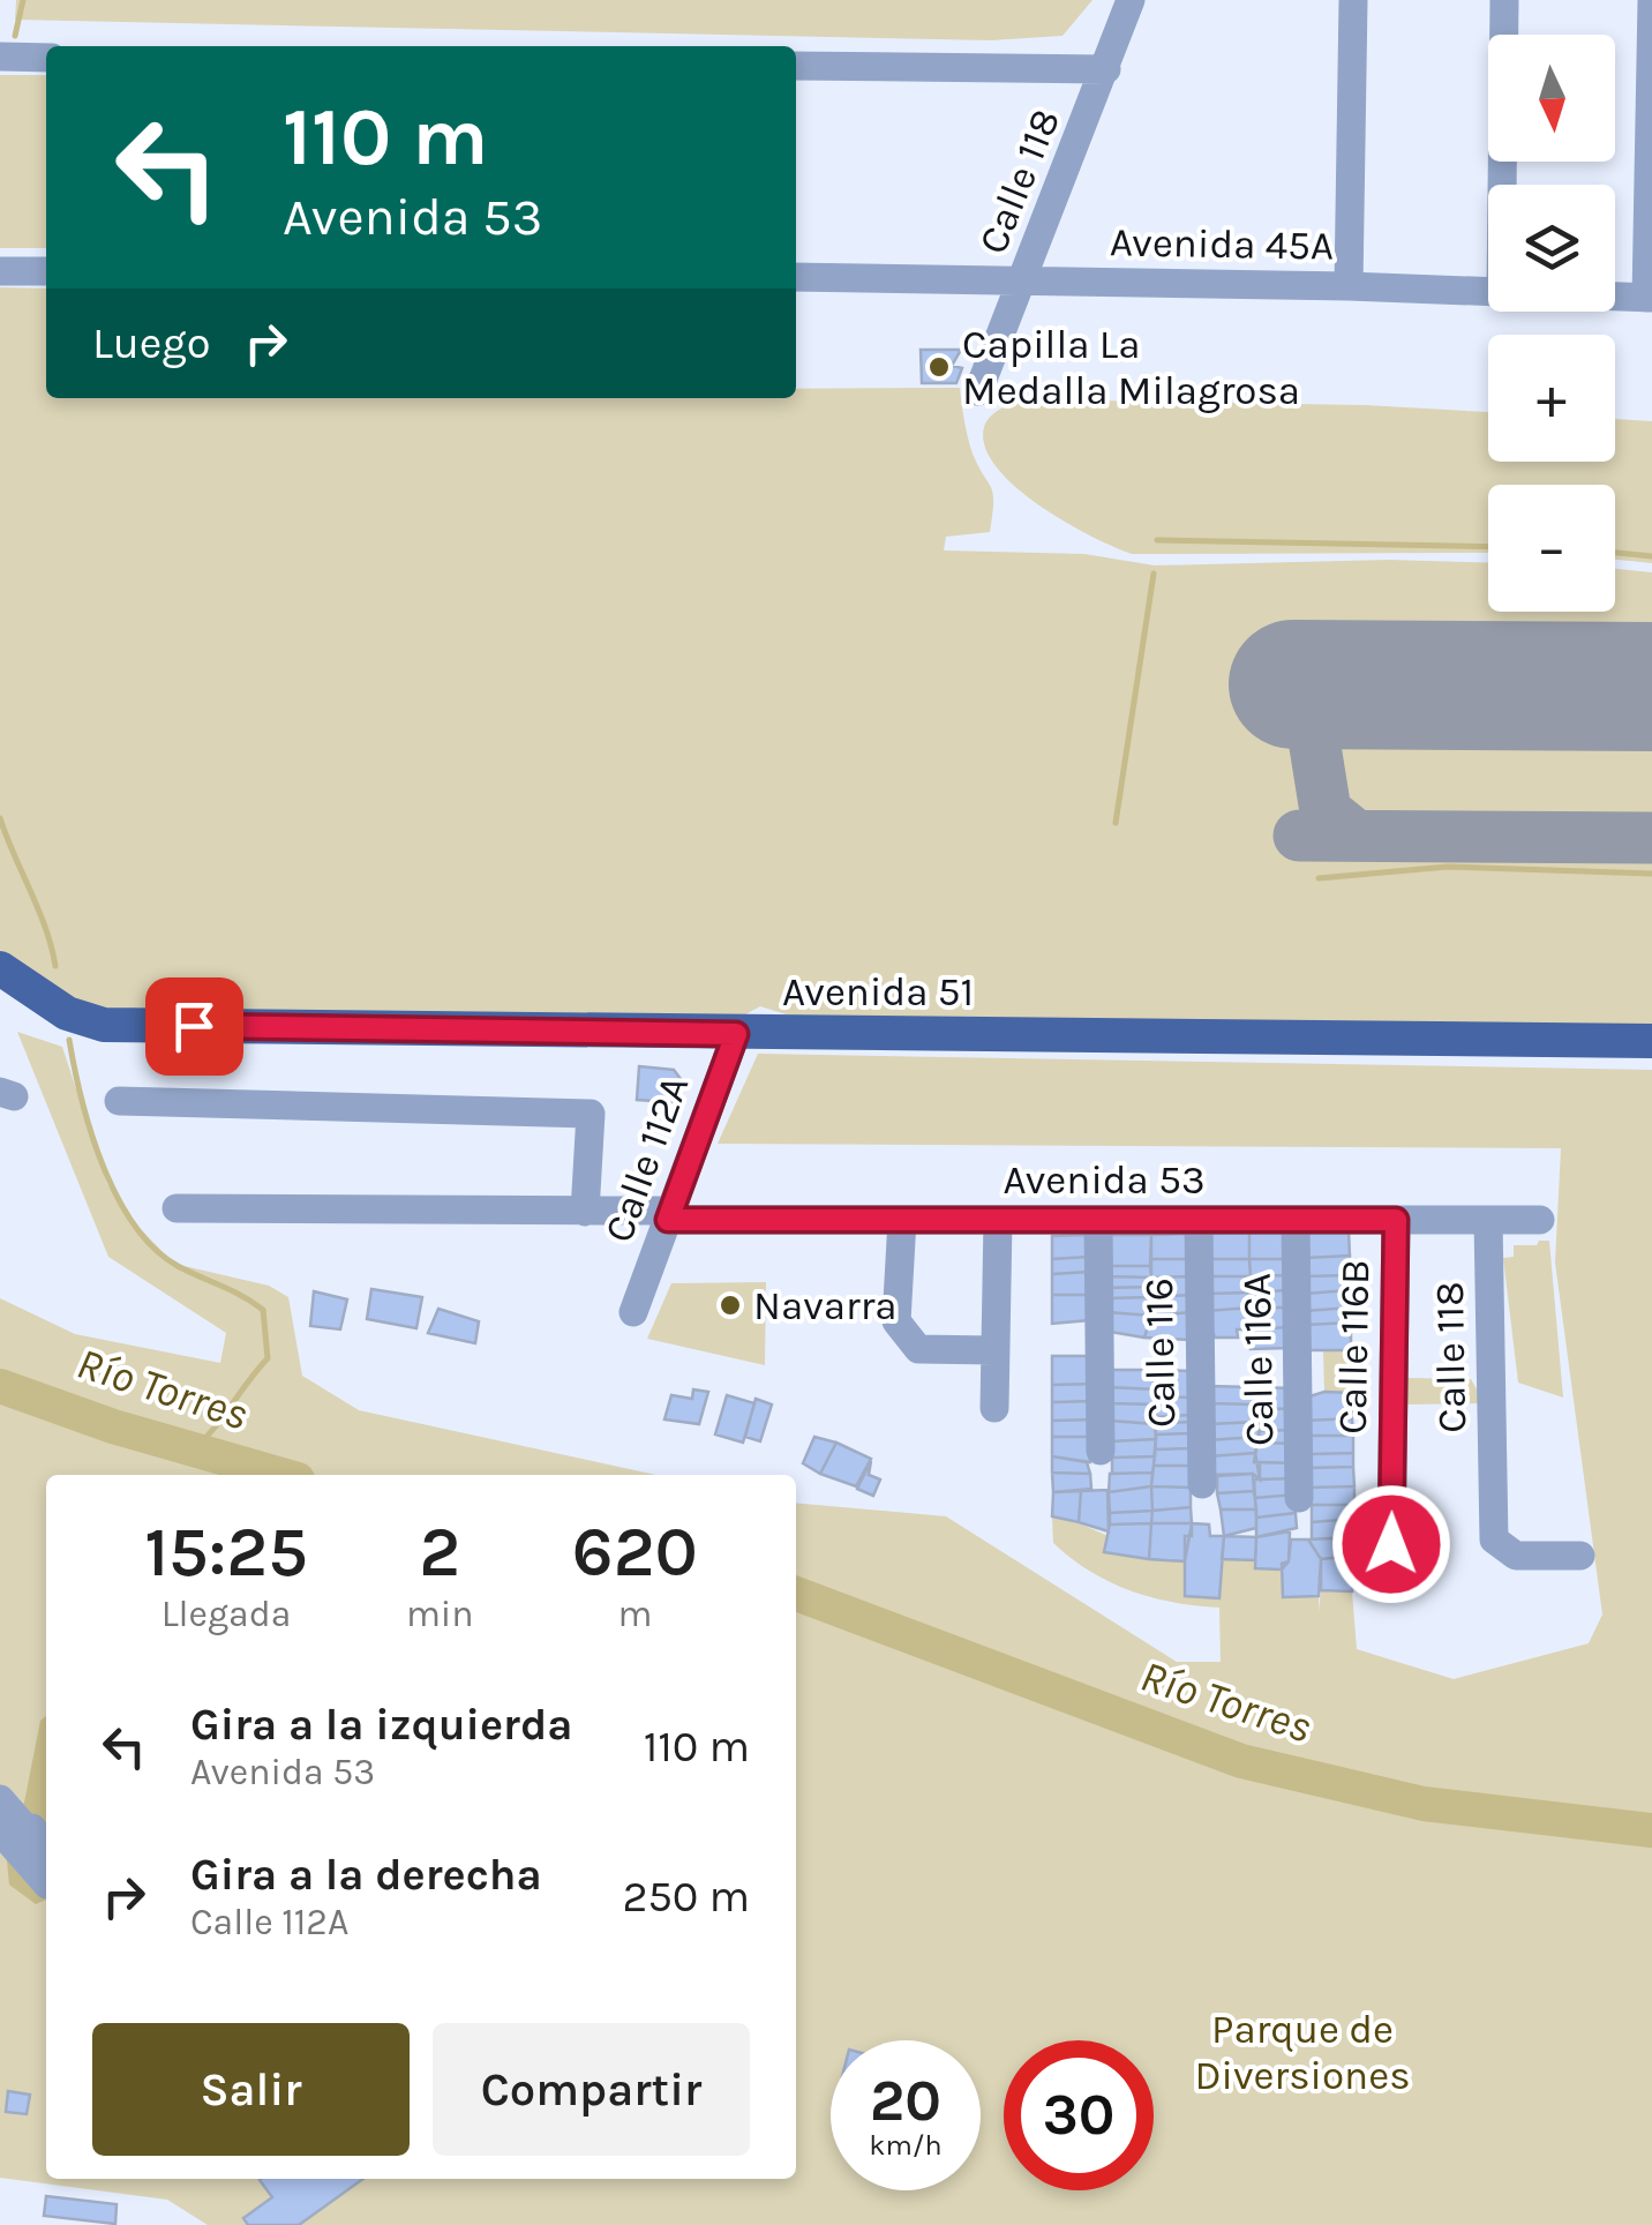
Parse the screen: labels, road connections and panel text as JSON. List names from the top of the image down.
{
  "streets": {
    "main road": ["Avenida 51"],
    "street": [
      "Calle 118",
      "Avenida 45A",
      "Calle 112A",
      "Avenida 53",
      "Calle 116B",
      "Calle 116",
      "Calle 116A"
    ]
  },
  "crossings": [
    ["Calle 118", "Avenida 45A"],
    ["Calle 118", "Avenida 53"],
    ["Avenida 51", "Calle 112A"],
    ["Calle 112A", "Avenida 53"],
    ["Avenida 53", "Calle 116B"],
    ["Avenida 53", "Calle 116"],
    ["Avenida 53", "Calle 116A"]
  ],
  "water": ["Río Torres"],
  "parks": ["Parque de Diversiones"],
  "places": ["Capilla La Medalla Milagrosa", "Navarra"],
  "north": "bottom",
  "page": {
    "map_buttons": ["+", "−"],
    "turn": ["110 m", "Avenida 53"],
    "then": "Luego",
    "eta": [
      "15:25",
      "Llegada",
      "2",
      "min",
      "620",
      "m"
    ],
    "list": [
      {
        "name": "Gira a la izquierda",
        "note": "Avenida 53",
        "value": "110 m"
      },
      {
        "name": "Gira a la derecha",
        "note": "Calle 112A",
        "value": "250 m"
      }
    ],
    "buttons": ["Salir", "Compartir"],
    "speed": "20 km/h",
    "limit": "30"
  }
}
